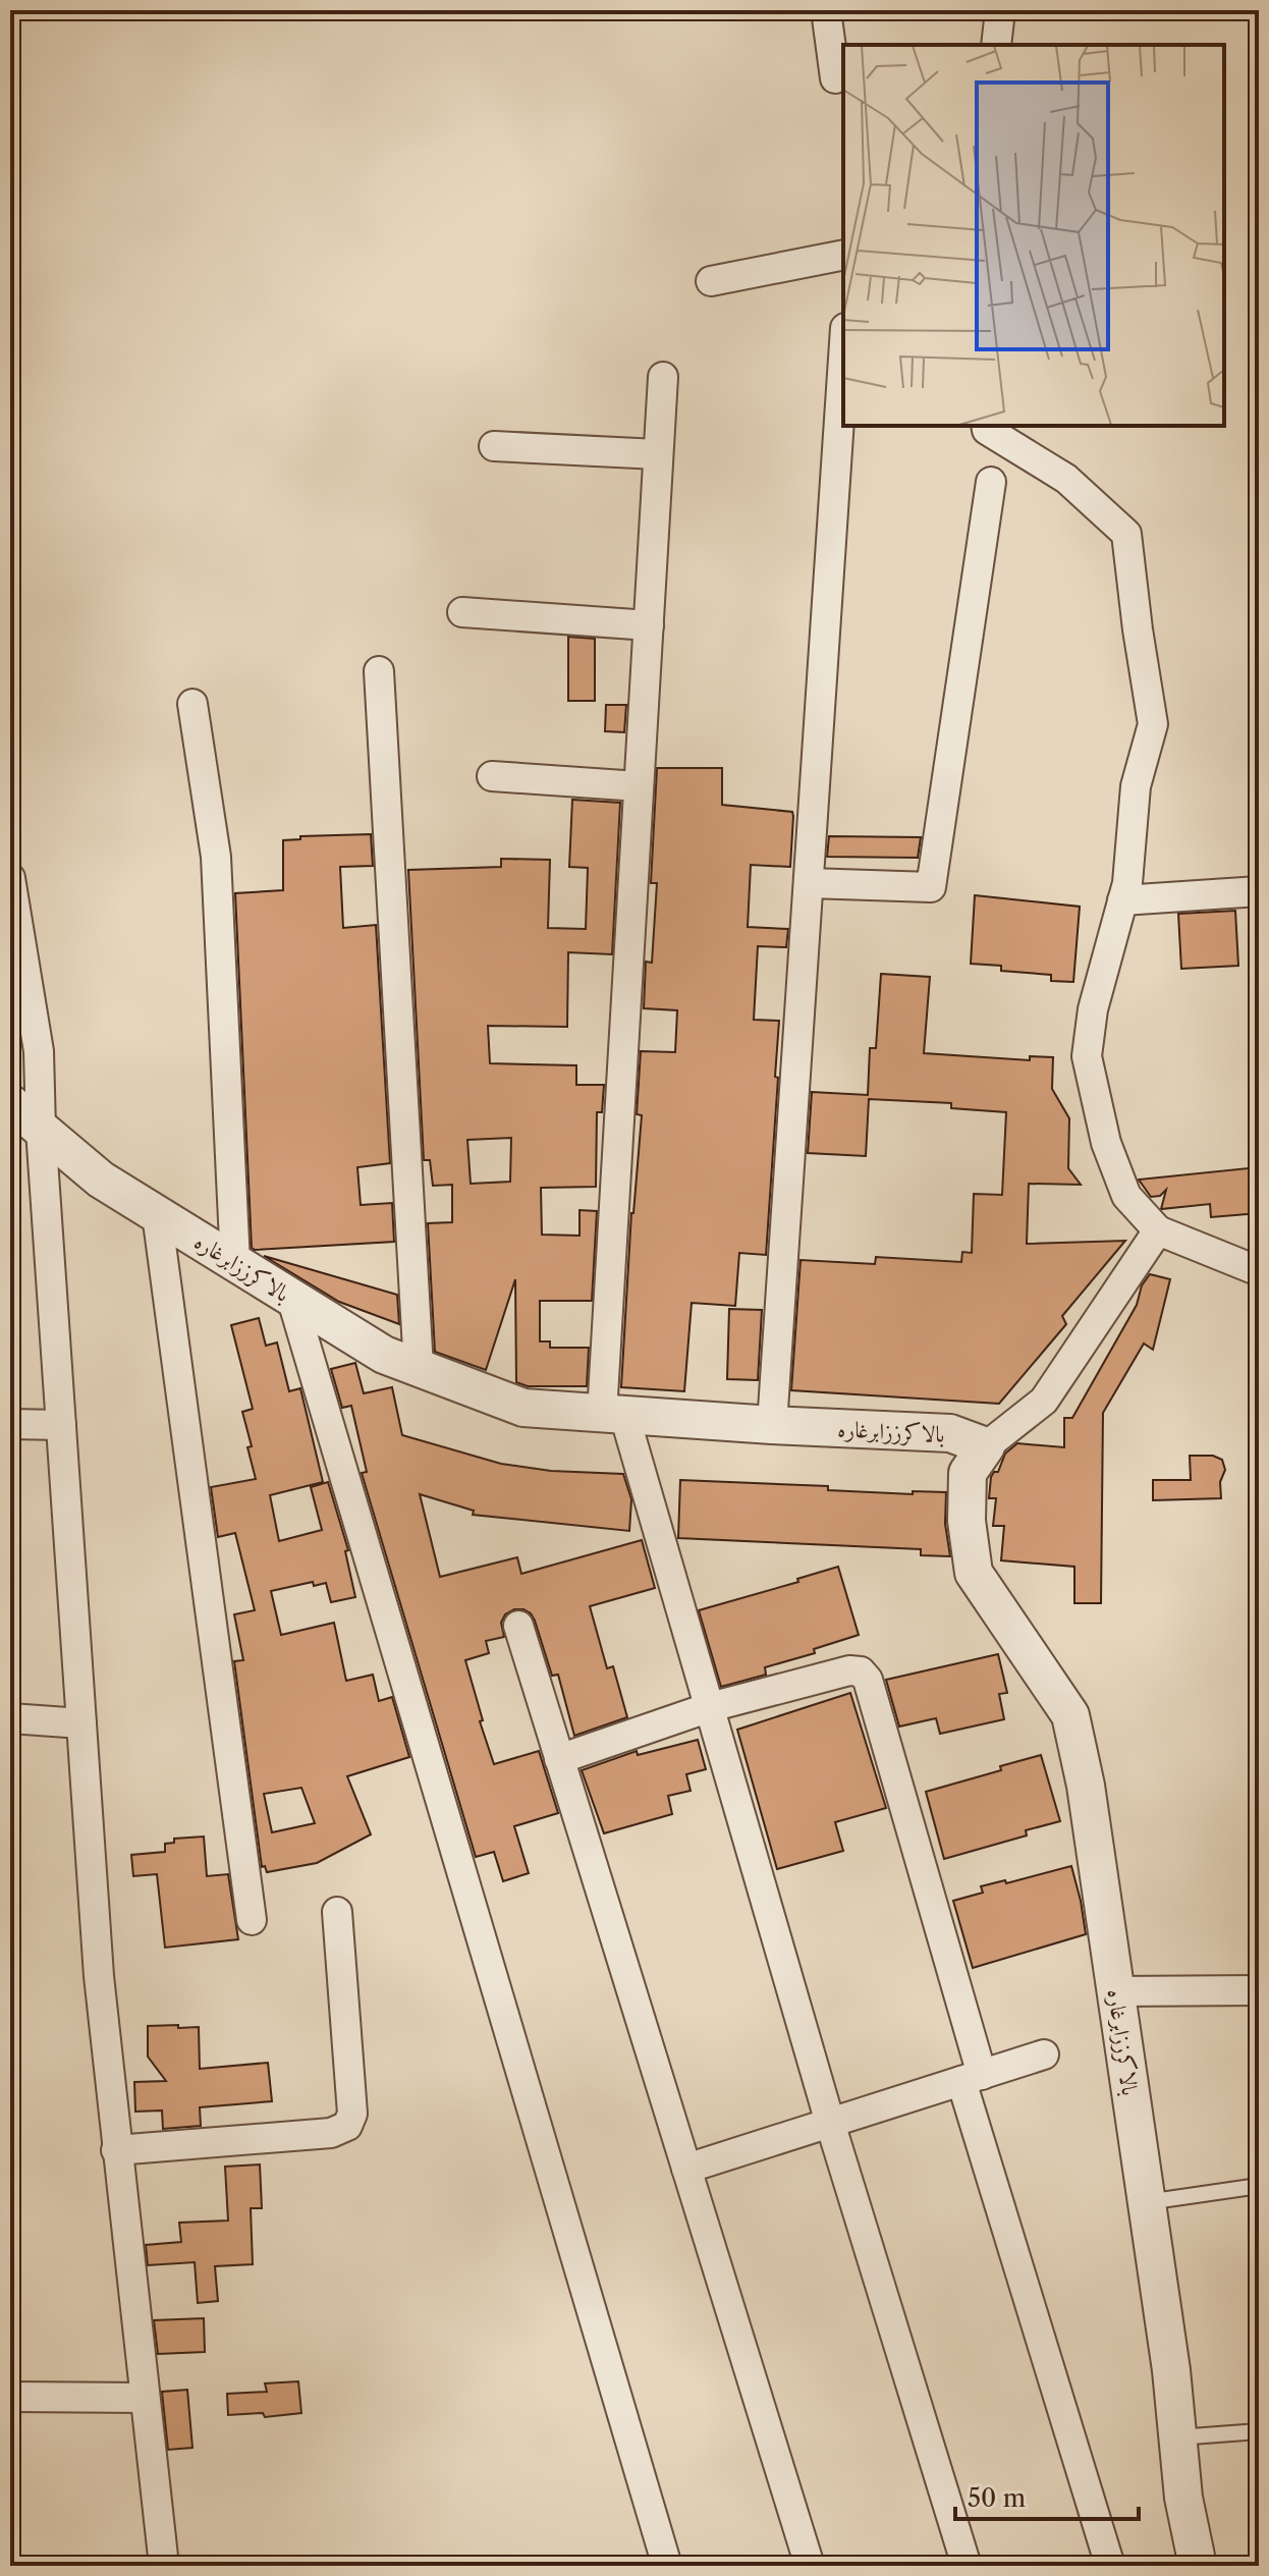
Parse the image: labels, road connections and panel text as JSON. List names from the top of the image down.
{
  "streets": {
    "street": ["بالاکرززابرغاره"]
  },
  "scale_bar": "50 m"
}
